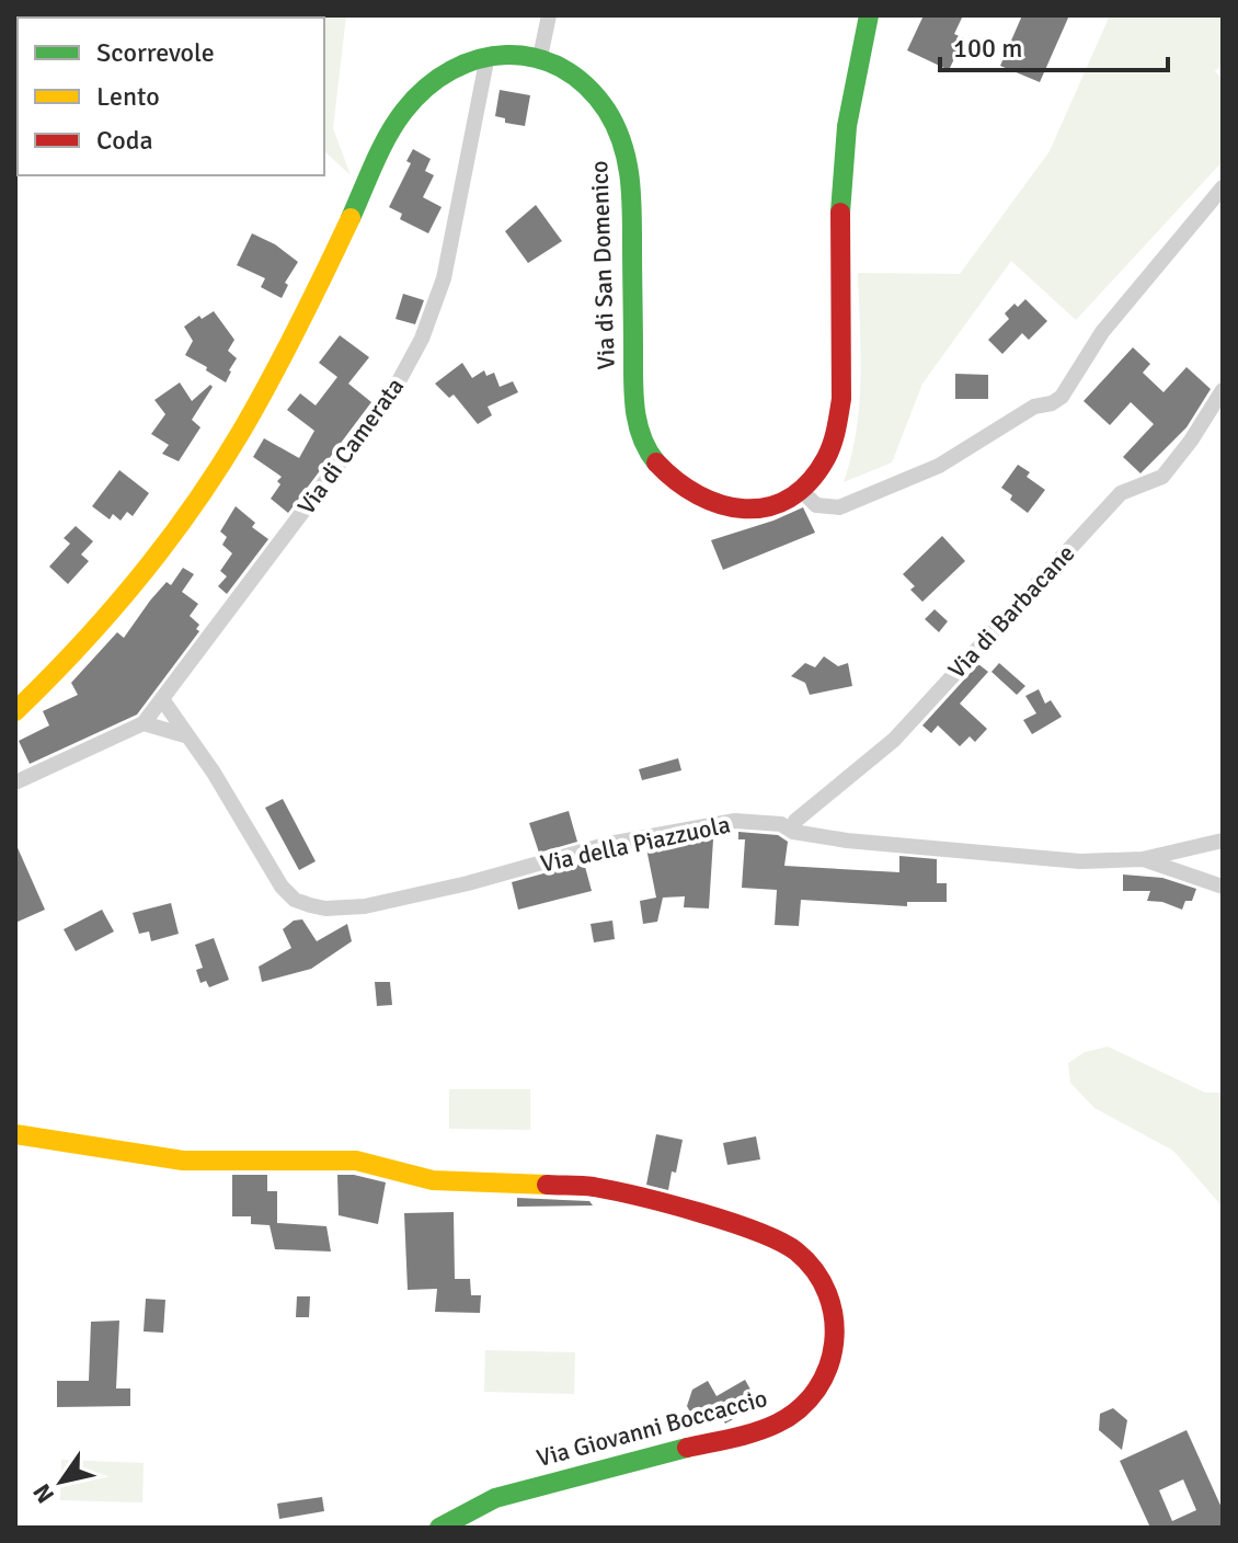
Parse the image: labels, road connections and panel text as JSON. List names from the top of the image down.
{
  "streets": {
    "main road": ["Via di San Domenico", "Via Giovanni Boccaccio"],
    "street": ["Via di Camerata", "Via di Barbacane", "Via della Piazzuola"]
  },
  "crossings": [
    ["Via di San Domenico", "Via di Camerata"],
    ["Via di Camerata", "Via della Piazzuola"],
    ["Via di Barbacane", "Via della Piazzuola"]
  ],
  "legend": ["Scorrevole", "Lento", "Coda"],
  "scale_bar": "100 m",
  "north": "bottom left"
}
